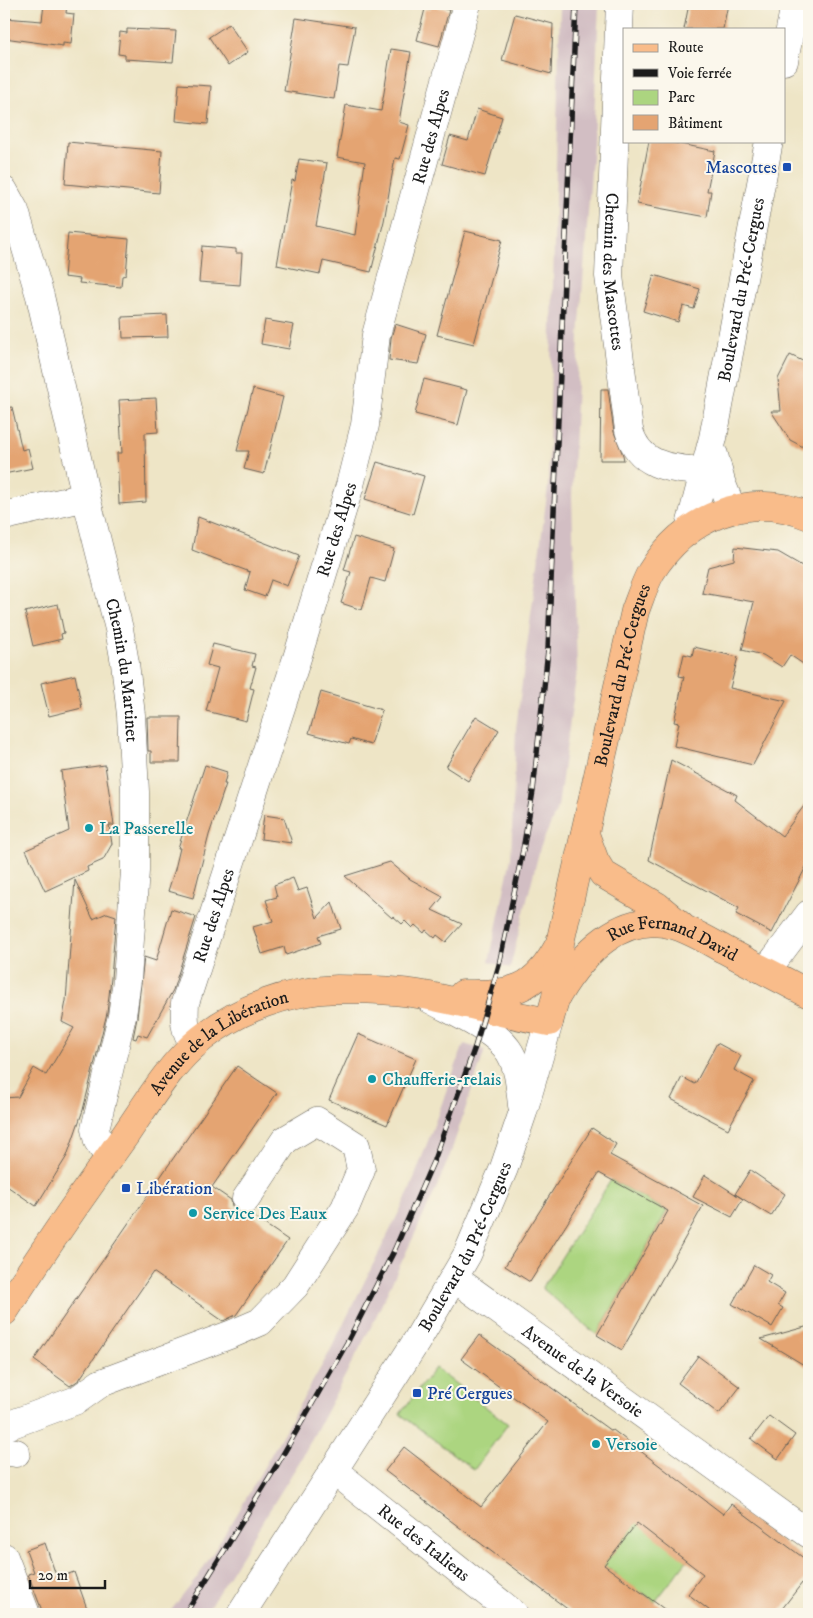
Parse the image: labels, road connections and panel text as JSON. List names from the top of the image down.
{
  "streets": {
    "main road": ["Boulevard du Pré-Cergues", "Rue Fernand David", "Avenue de la Libération"],
    "street": [
      "Rue des Alpes",
      "Chemin des Mascottes",
      "Chemin du Martinet",
      "Avenue de la Versoie",
      "Rue des Italiens"
    ]
  },
  "crossings": [
    ["Rue des Alpes", "Avenue de la Libération"],
    ["Chemin des Mascottes", "Boulevard du Pré-Cergues"],
    ["Boulevard du Pré-Cergues", "Rue Fernand David"],
    ["Boulevard du Pré-Cergues", "Avenue de la Libération"],
    ["Boulevard du Pré-Cergues", "Avenue de la Versoie"],
    ["Boulevard du Pré-Cergues", "Rue des Italiens"],
    ["Chemin du Martinet", "Avenue de la Libération"],
    ["Rue Fernand David", "Avenue de la Libération"]
  ],
  "places": {
    "transit": ["Mascottes", "Libération", "Pré Cergues"],
    "other": [
      "La Passerelle",
      "Chaufferie-relais",
      "Service Des Eaux",
      "Versoie"
    ]
  },
  "legend": [
    "Route",
    "Voie ferrée",
    "Parc",
    "Bâtiment"
  ],
  "scale_bar": "20 m"
}
